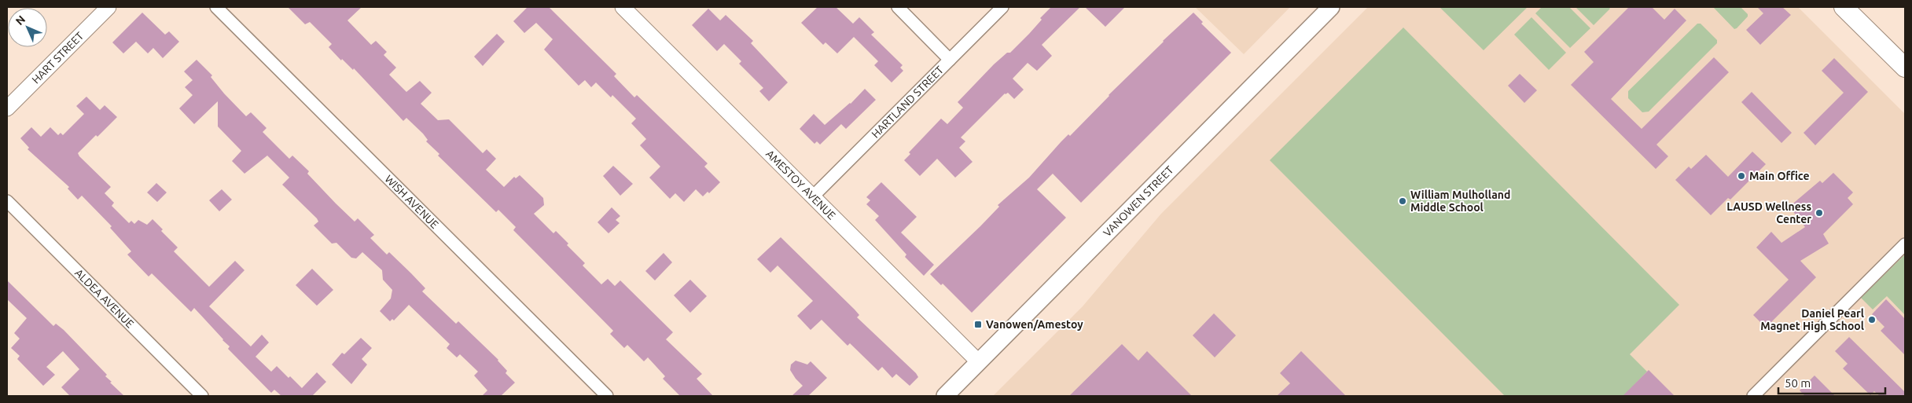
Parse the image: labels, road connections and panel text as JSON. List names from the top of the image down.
{
  "streets": {
    "main road": ["VANOWEN STREET"],
    "street": [
      "HART STREET",
      "HARTLAND STREET",
      "AMESTOY AVENUE",
      "WISH AVENUE",
      "ALDEA AVENUE"
    ]
  },
  "crossings": [
    ["HARTLAND STREET", "AMESTOY AVENUE"],
    ["AMESTOY AVENUE", "VANOWEN STREET"]
  ],
  "places": {
    "other": [
      "Main Office",
      "William Mulholland Middle School",
      "LAUSD Wellness Center",
      "Daniel Pearl Magnet High School"
    ],
    "transit": ["Vanowen/Amestoy"]
  },
  "scale_bar": "50 m",
  "north": "top left"
}
